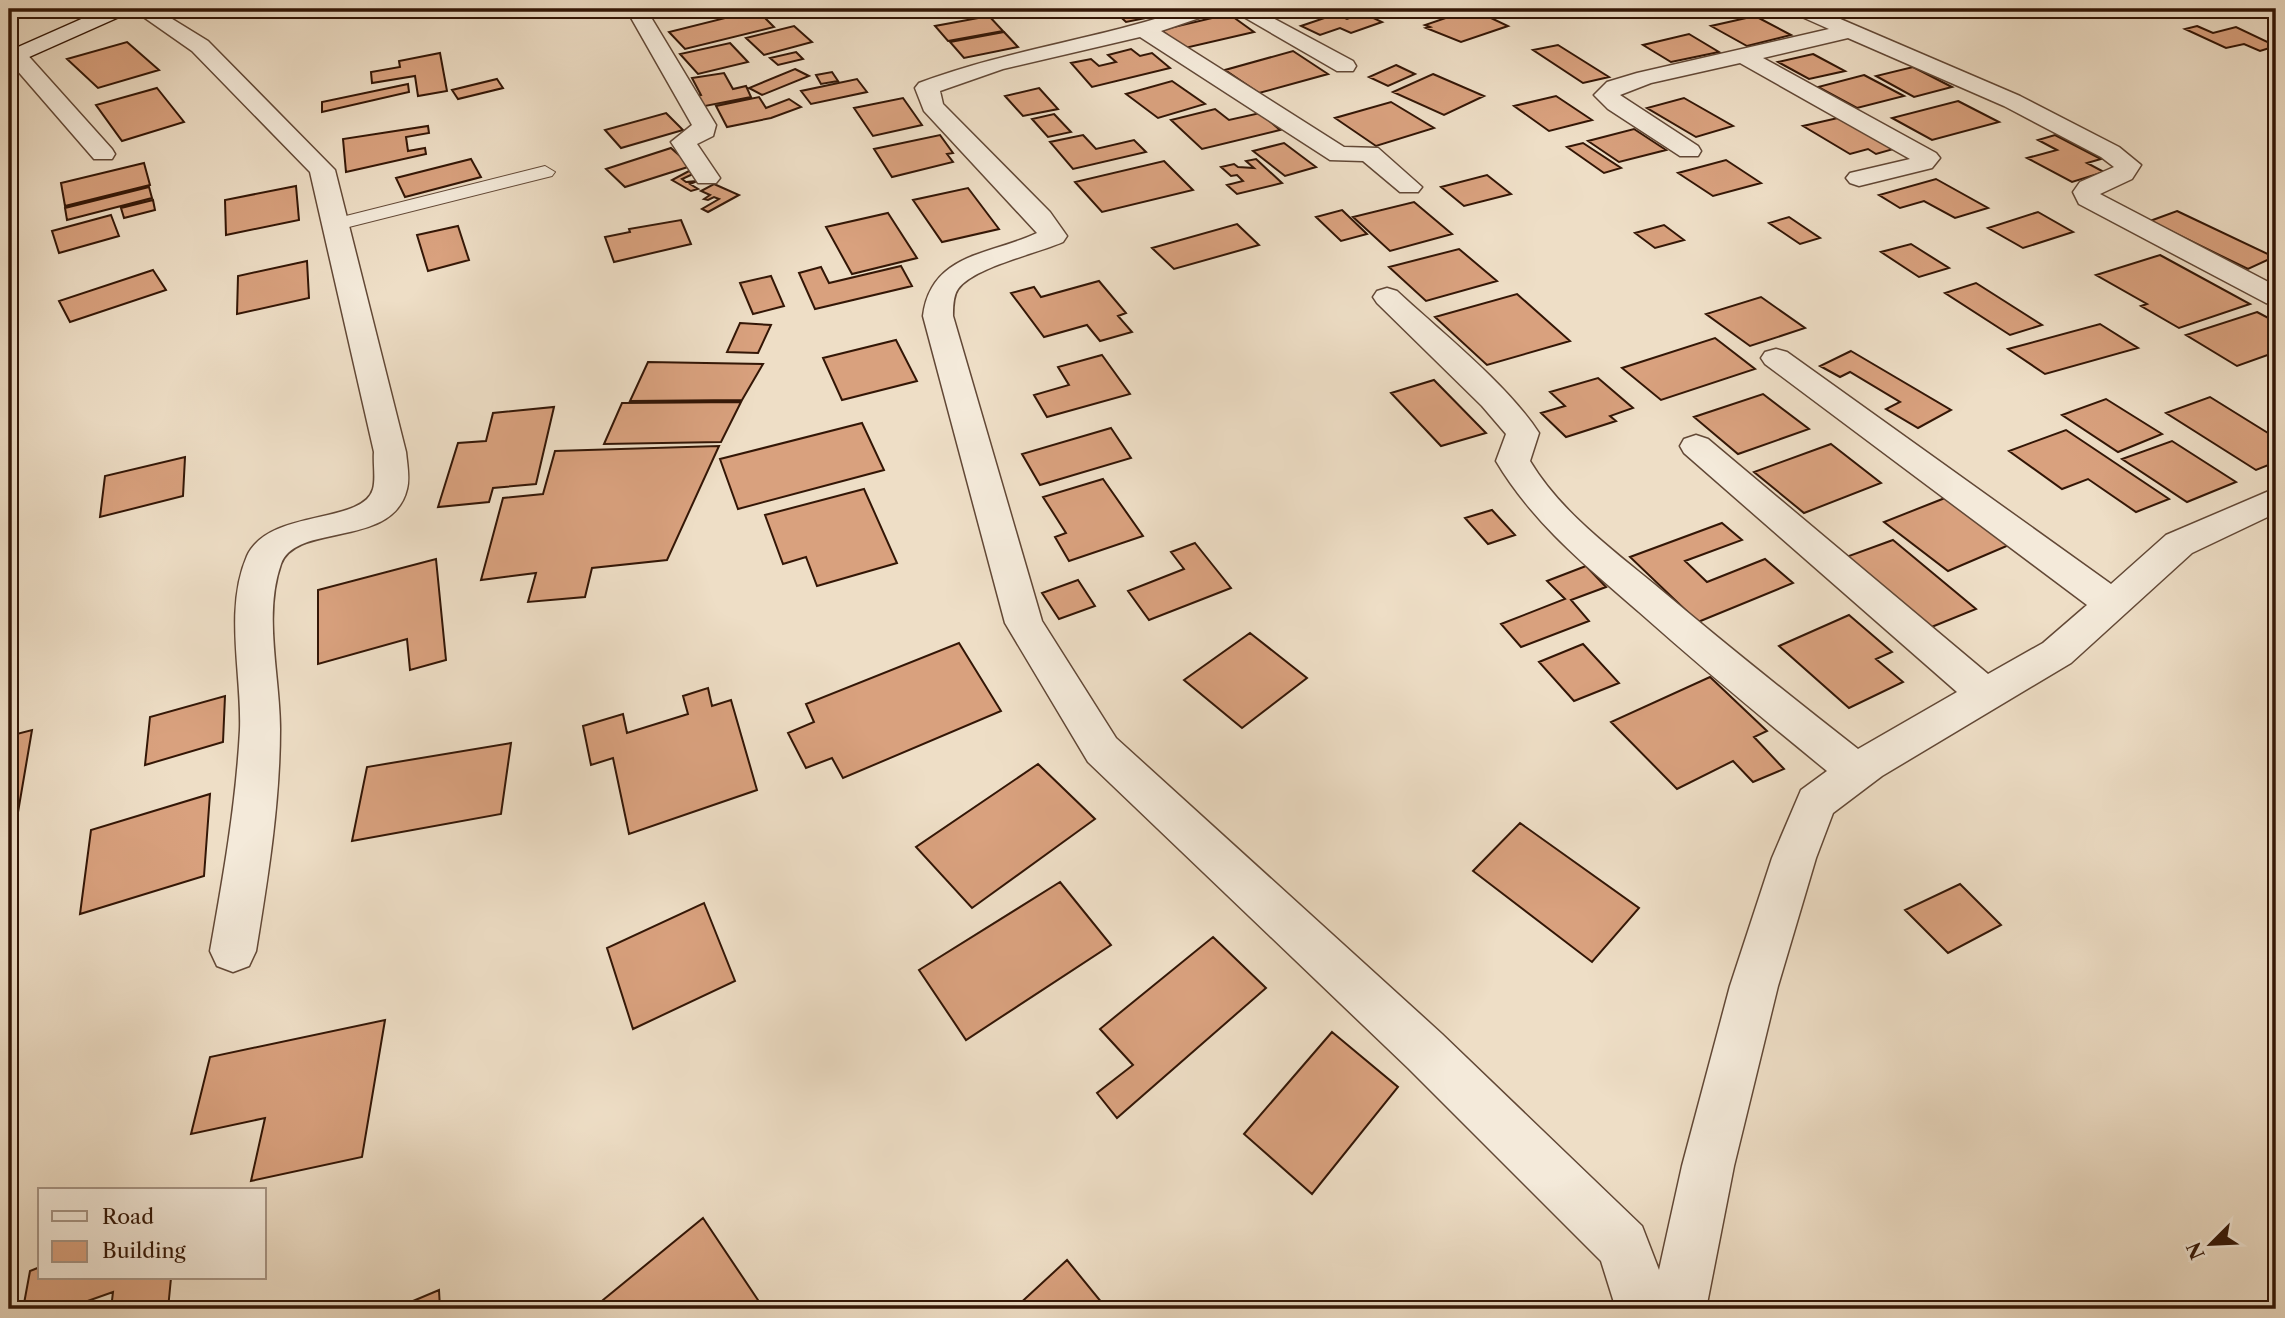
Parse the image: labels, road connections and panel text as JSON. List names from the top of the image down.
{
  "legend": ["Road", "Building"],
  "north": "bottom left"
}
